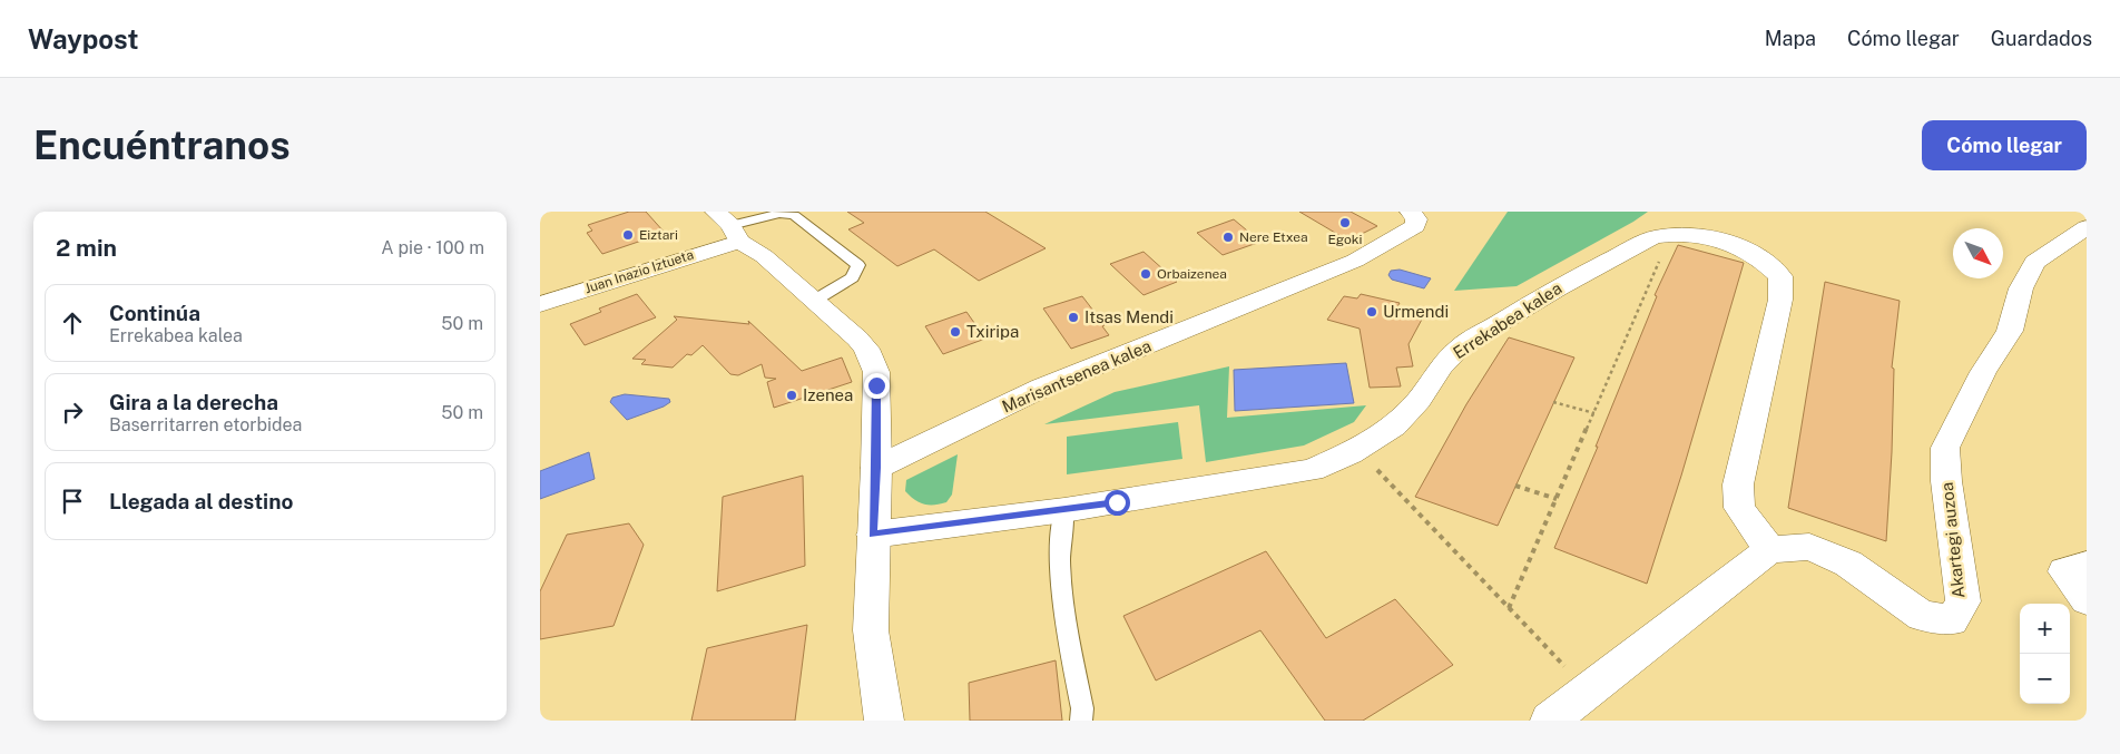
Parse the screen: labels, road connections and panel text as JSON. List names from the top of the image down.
{
  "streets": {
    "street": [
      "Juan Inazio Iztueta",
      "Errekabea kalea",
      "Marisantsenea kalea",
      "Akartegi auzoa"
    ]
  },
  "crossings": [
    ["Errekabea kalea", "Akartegi auzoa"]
  ],
  "places": [
    "Egoki",
    "Eiztari",
    "Nere Etxea",
    "Orbaizenea",
    "Urmendi",
    "Itsas Mendi",
    "Txiripa",
    "Izenea"
  ],
  "north": "bottom right",
  "page": {
    "header": "Waypost",
    "nav": ["Mapa", "Cómo llegar", "Guardados"],
    "buttons": "Cómo llegar",
    "title": "Encuéntranos",
    "heading": ["2 min", "A pie · 100 m"],
    "list": [
      ["Continúa", "Errekabea kalea", "50 m"],
      ["Gira a la derecha", "Baserritarren etorbidea", "50 m"],
      "Llegada al destino"
    ],
    "map_buttons": ["+", "−"]
  }
}
